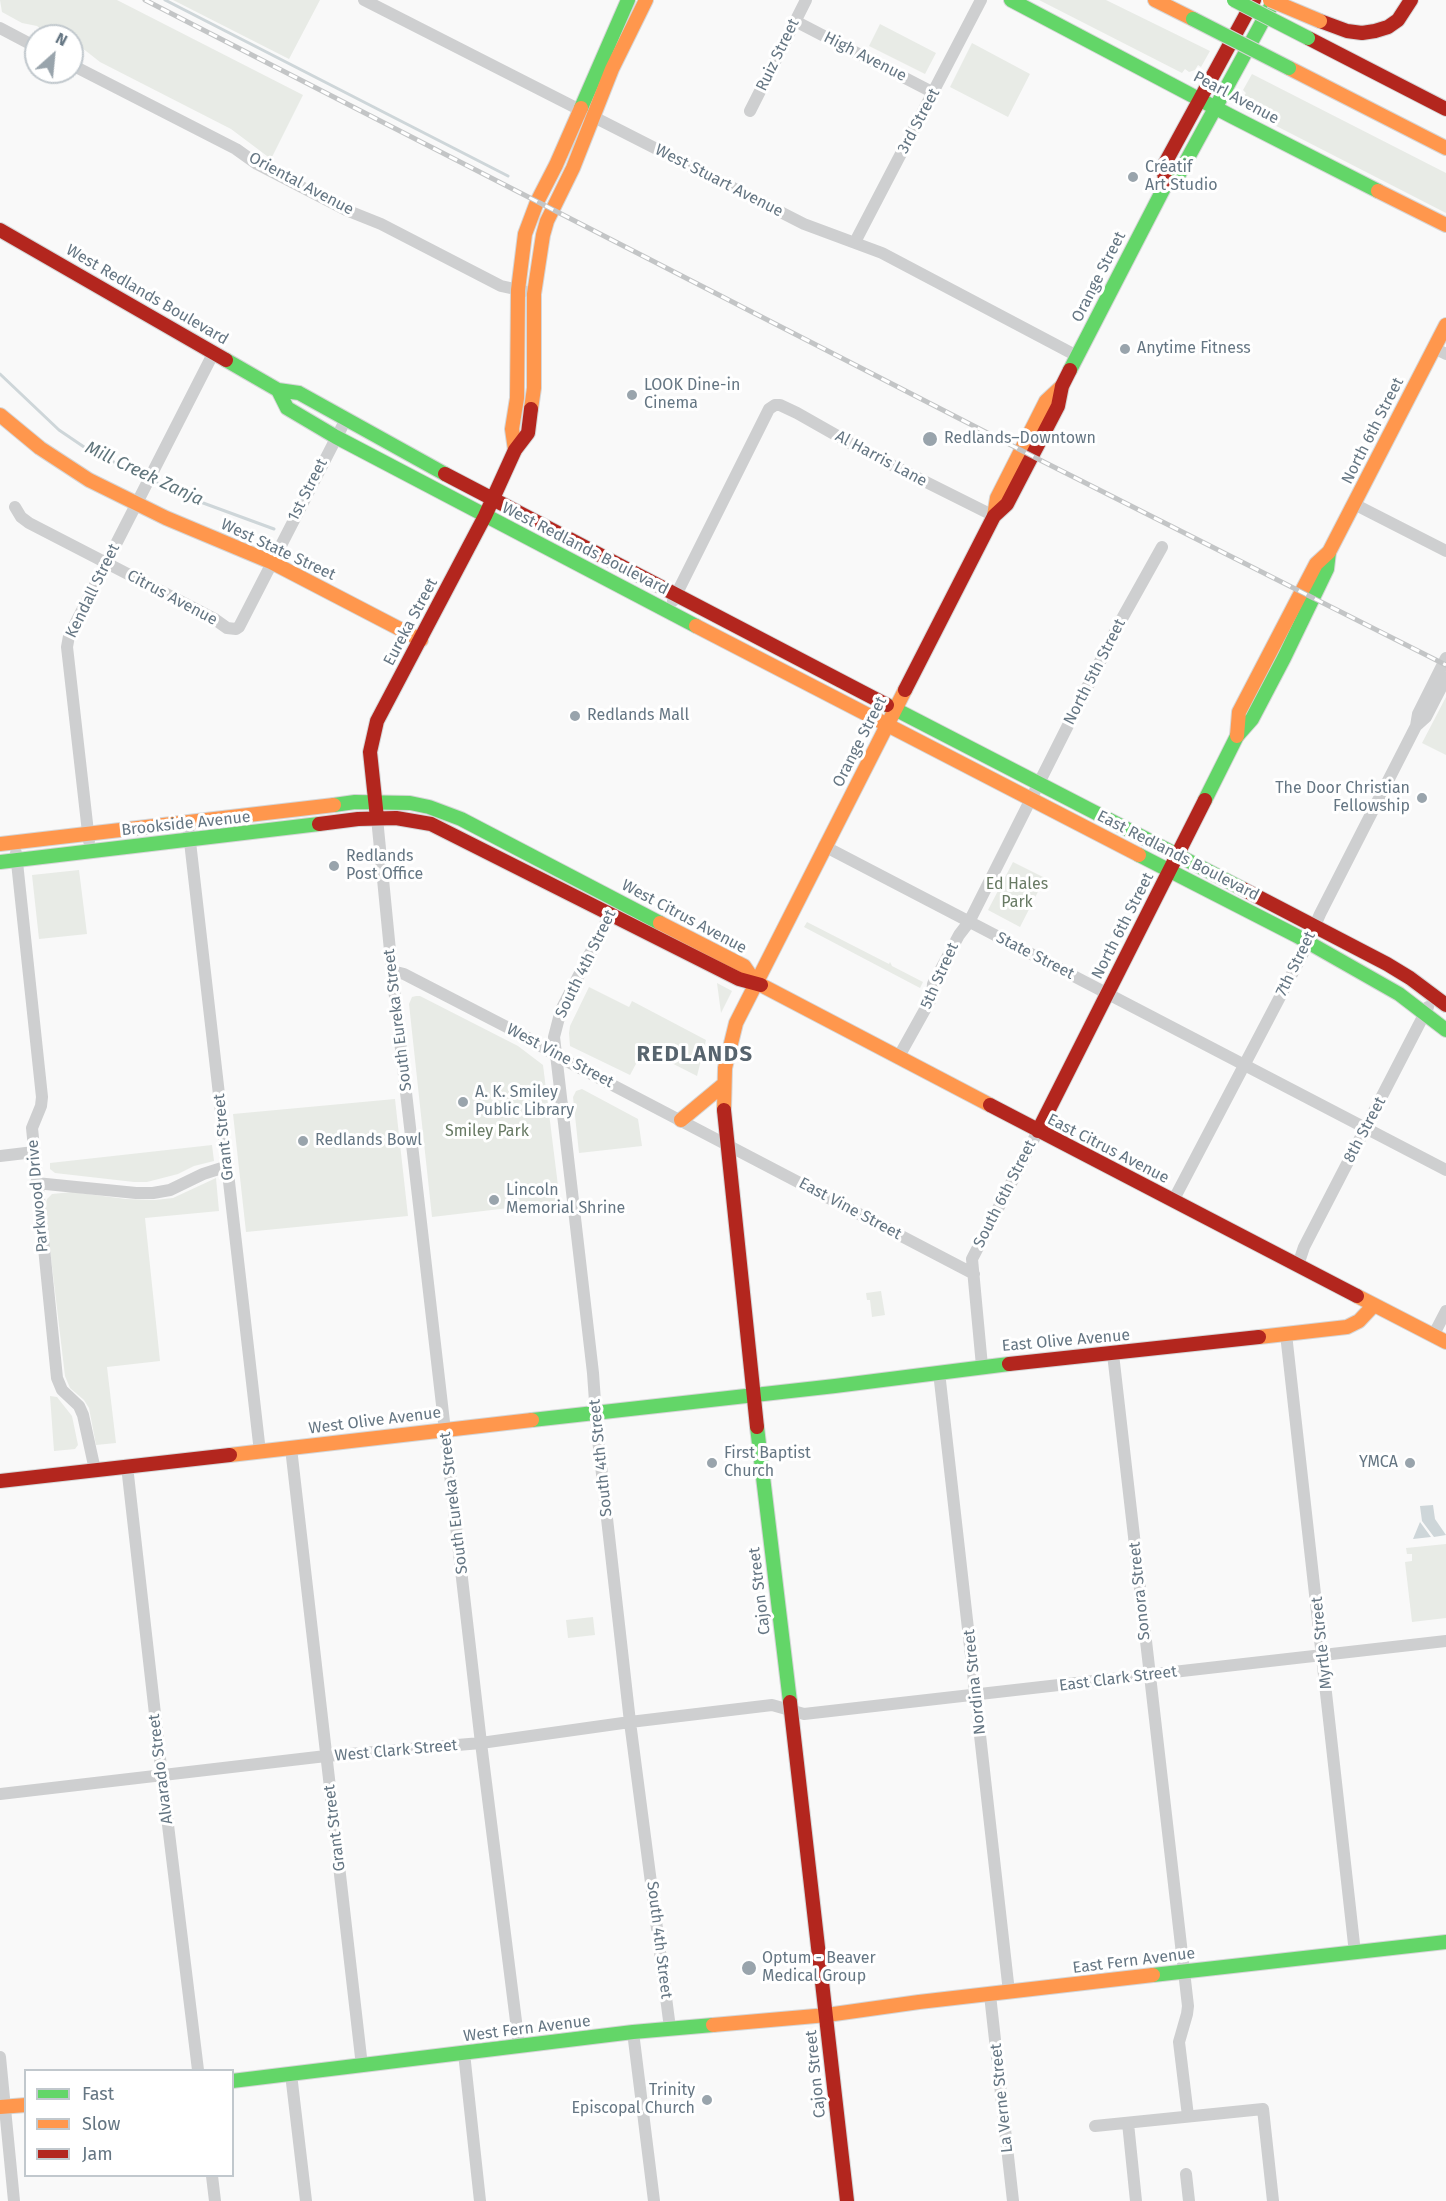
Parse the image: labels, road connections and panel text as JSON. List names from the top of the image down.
{
  "streets": {
    "main road": [
      "Pearl Avenue",
      "Orange Street",
      "West Redlands Boulevard",
      "North 6th Street",
      "West State Street",
      "Eureka Street",
      "Brookside Avenue",
      "East Redlands Boulevard",
      "West Citrus Avenue",
      "East Citrus Avenue",
      "East Olive Avenue",
      "West Olive Avenue",
      "Cajon Street",
      "East Fern Avenue",
      "West Fern Avenue"
    ],
    "street": [
      "Ruiz Street",
      "High Avenue",
      "3rd Street",
      "West Stuart Avenue",
      "Oriental Avenue",
      "Al Harris Lane",
      "1st Street",
      "Kendall Street",
      "Citrus Avenue",
      "North 5th Street",
      "State Street",
      "South 4th Street",
      "7th Street",
      "5th Street",
      "South Eureka Street",
      "West Vine Street",
      "8th Street",
      "Grant Street",
      "South 6th Street",
      "Parkwood Drive",
      "East Vine Street",
      "Sonora Street",
      "Myrtle Street",
      "East Clark Street",
      "Nordina Street",
      "West Clark Street",
      "Alvarado Street",
      "La Verne Street"
    ]
  },
  "crossings": [
    ["Ruiz Street", "High Avenue"],
    ["High Avenue", "3rd Street"],
    ["Pearl Avenue", "Orange Street"],
    ["3rd Street", "West Stuart Avenue"],
    ["West Stuart Avenue", "Orange Street"],
    ["West Stuart Avenue", "Eureka Street"],
    ["Oriental Avenue", "Eureka Street"],
    ["Orange Street", "West Redlands Boulevard"],
    ["Orange Street", "Al Harris Lane"],
    ["Orange Street", "East Redlands Boulevard"],
    ["Orange Street", "West Citrus Avenue"],
    ["Orange Street", "State Street"],
    ["Orange Street", "East Citrus Avenue"],
    ["Orange Street", "Cajon Street"],
    ["West Redlands Boulevard", "Al Harris Lane"],
    ["West Redlands Boulevard", "1st Street"],
    ["West Redlands Boulevard", "Kendall Street"],
    ["West Redlands Boulevard", "Eureka Street"],
    ["West Redlands Boulevard", "East Redlands Boulevard"],
    ["North 6th Street", "East Redlands Boulevard"],
    ["North 6th Street", "State Street"],
    ["North 6th Street", "East Citrus Avenue"],
    ["North 6th Street", "South 6th Street"],
    ["1st Street", "West State Street"],
    ["1st Street", "Citrus Avenue"],
    ["West State Street", "Kendall Street"],
    ["West State Street", "Eureka Street"],
    ["Kendall Street", "Citrus Avenue"],
    ["Kendall Street", "Brookside Avenue"],
    ["Eureka Street", "Brookside Avenue"],
    ["Eureka Street", "West Citrus Avenue"],
    ["Eureka Street", "South Eureka Street"],
    ["North 5th Street", "East Redlands Boulevard"],
    ["North 5th Street", "5th Street"],
    ["Brookside Avenue", "West Citrus Avenue"],
    ["Brookside Avenue", "South Eureka Street"],
    ["Brookside Avenue", "Grant Street"],
    ["Brookside Avenue", "Parkwood Drive"],
    ["East Redlands Boulevard", "7th Street"],
    ["East Redlands Boulevard", "5th Street"],
    ["East Redlands Boulevard", "8th Street"],
    ["West Citrus Avenue", "South 4th Street"],
    ["West Citrus Avenue", "South Eureka Street"],
    ["West Citrus Avenue", "East Citrus Avenue"],
    ["West Citrus Avenue", "Cajon Street"],
    ["State Street", "7th Street"],
    ["State Street", "5th Street"],
    ["State Street", "8th Street"],
    ["South 4th Street", "West Vine Street"],
    ["South 4th Street", "West Olive Avenue"],
    ["South 4th Street", "West Clark Street"],
    ["South 4th Street", "West Fern Avenue"],
    ["7th Street", "East Citrus Avenue"],
    ["5th Street", "East Citrus Avenue"],
    ["South Eureka Street", "West Vine Street"],
    ["South Eureka Street", "West Olive Avenue"],
    ["South Eureka Street", "West Clark Street"],
    ["South Eureka Street", "West Fern Avenue"],
    ["West Vine Street", "East Vine Street"],
    ["West Vine Street", "Cajon Street"],
    ["8th Street", "East Citrus Avenue"],
    ["Grant Street", "West Olive Avenue"],
    ["Grant Street", "West Clark Street"],
    ["Grant Street", "West Fern Avenue"],
    ["East Citrus Avenue", "South 6th Street"],
    ["East Citrus Avenue", "East Olive Avenue"],
    ["East Citrus Avenue", "Cajon Street"],
    ["South 6th Street", "East Vine Street"],
    ["South 6th Street", "East Olive Avenue"],
    ["Parkwood Drive", "West Olive Avenue"],
    ["East Vine Street", "Cajon Street"],
    ["East Olive Avenue", "West Olive Avenue"],
    ["East Olive Avenue", "Cajon Street"],
    ["East Olive Avenue", "Sonora Street"],
    ["East Olive Avenue", "Myrtle Street"],
    ["East Olive Avenue", "Nordina Street"],
    ["West Olive Avenue", "Cajon Street"],
    ["West Olive Avenue", "Alvarado Street"],
    ["Cajon Street", "East Clark Street"],
    ["Cajon Street", "West Clark Street"],
    ["Cajon Street", "East Fern Avenue"],
    ["Cajon Street", "West Fern Avenue"],
    ["Sonora Street", "East Clark Street"],
    ["Sonora Street", "East Fern Avenue"],
    ["Myrtle Street", "East Clark Street"],
    ["Myrtle Street", "East Fern Avenue"],
    ["East Clark Street", "Nordina Street"],
    ["East Clark Street", "West Clark Street"],
    ["Nordina Street", "East Fern Avenue"],
    ["West Clark Street", "Alvarado Street"],
    ["East Fern Avenue", "West Fern Avenue"],
    ["East Fern Avenue", "La Verne Street"]
  ],
  "districts": ["REDLANDS"],
  "water": ["Mill Creek Zanja"],
  "parks": ["Ed Hales Park", "Smiley Park"],
  "places": [
    "Créatif Art Studio",
    "Anytime Fitness",
    "LOOK Dine-in Cinema",
    "Redlands–Downtown",
    "Redlands Mall",
    "The Door Christian Fellowship",
    "Redlands Post Office",
    "A. K. Smiley Public Library",
    "Redlands Bowl",
    "Lincoln Memorial Shrine",
    "First Baptist Church",
    "YMCA",
    "Optum - Beaver Medical Group",
    "Trinity Episcopal Church"
  ],
  "legend": ["Fast", "Slow", "Jam"],
  "north": "top right"
}
